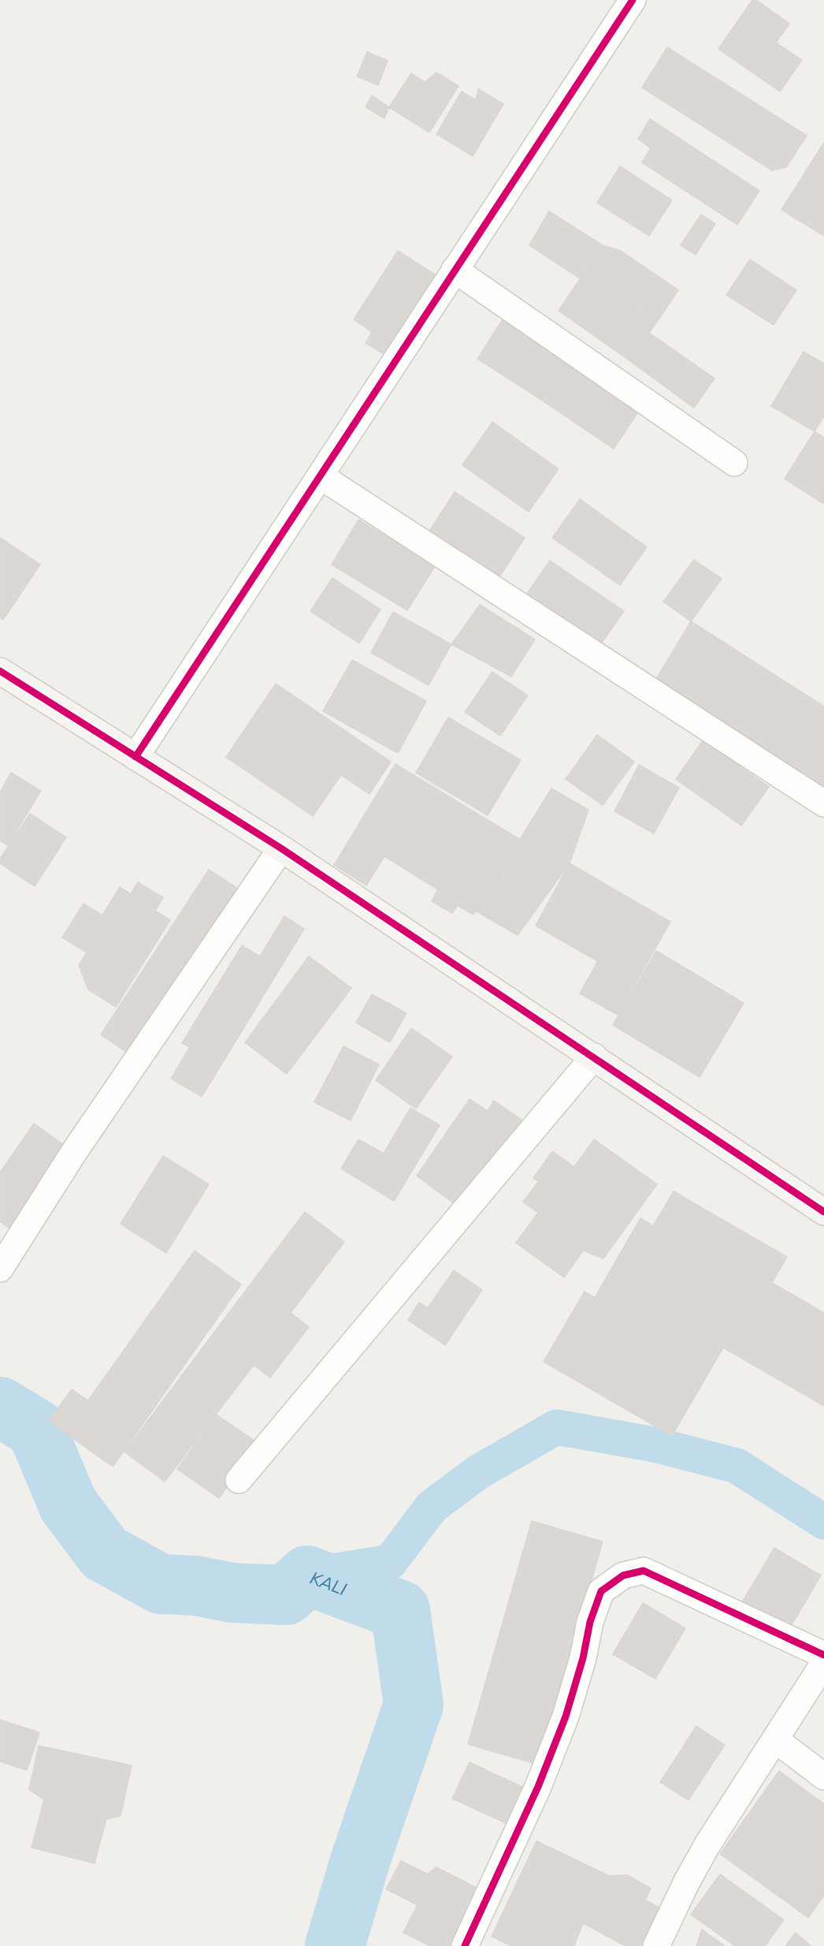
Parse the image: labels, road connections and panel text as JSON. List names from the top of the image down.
{
  "water": ["KALI"]
}
